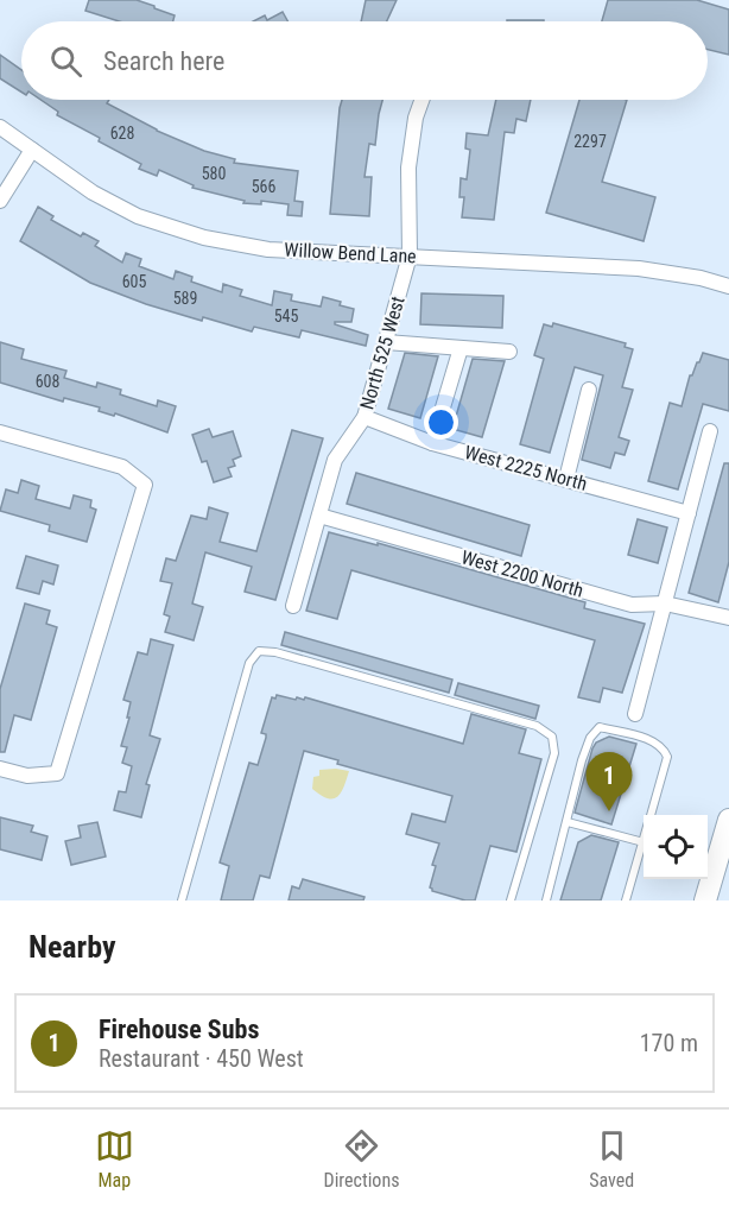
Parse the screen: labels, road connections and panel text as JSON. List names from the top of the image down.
{
  "streets": {
    "street": [
      "Willow Bend Lane",
      "North 525 West",
      "West 2225 North",
      "West 2200 North"
    ]
  },
  "crossings": [
    ["Willow Bend Lane", "North 525 West"],
    ["North 525 West", "West 2225 North"],
    ["North 525 West", "West 2200 North"]
  ],
  "house_numbers": [
    "628",
    "2297",
    "580",
    "566",
    "605",
    "589",
    "545",
    "608"
  ],
  "page": {
    "search": "Search here",
    "pins": "1",
    "heading": "Nearby",
    "list": [
      {
        "mark": "1",
        "name": "Firehouse Subs",
        "note": "Restaurant · 450 West",
        "value": "170 m"
      }
    ],
    "nav": ["Map", "Directions", "Saved"]
  }
}
